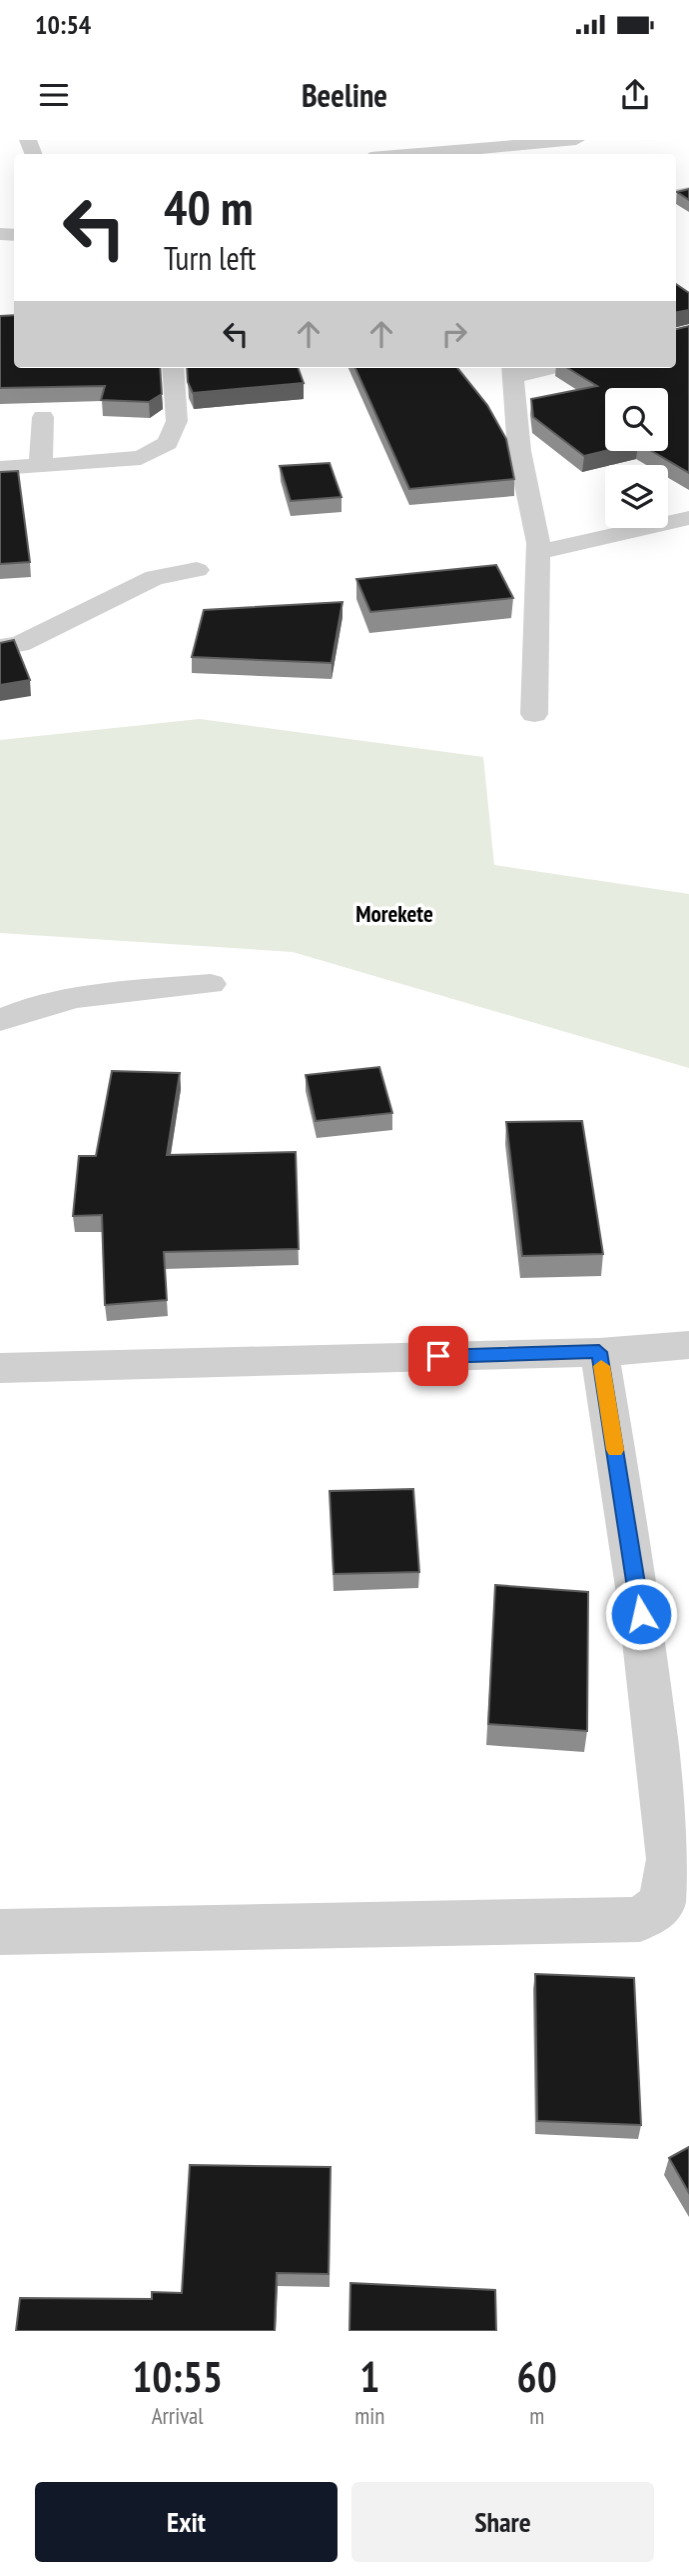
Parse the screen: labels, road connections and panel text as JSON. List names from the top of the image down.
{
  "districts": ["Morekete"],
  "page": {
    "status": "10:54",
    "header": "Beeline",
    "turn": ["40 m", "Turn left"],
    "eta": [
      "10:55",
      "Arrival",
      "1",
      "min",
      "60",
      "m"
    ],
    "buttons": ["Exit", "Share"]
  }
}
